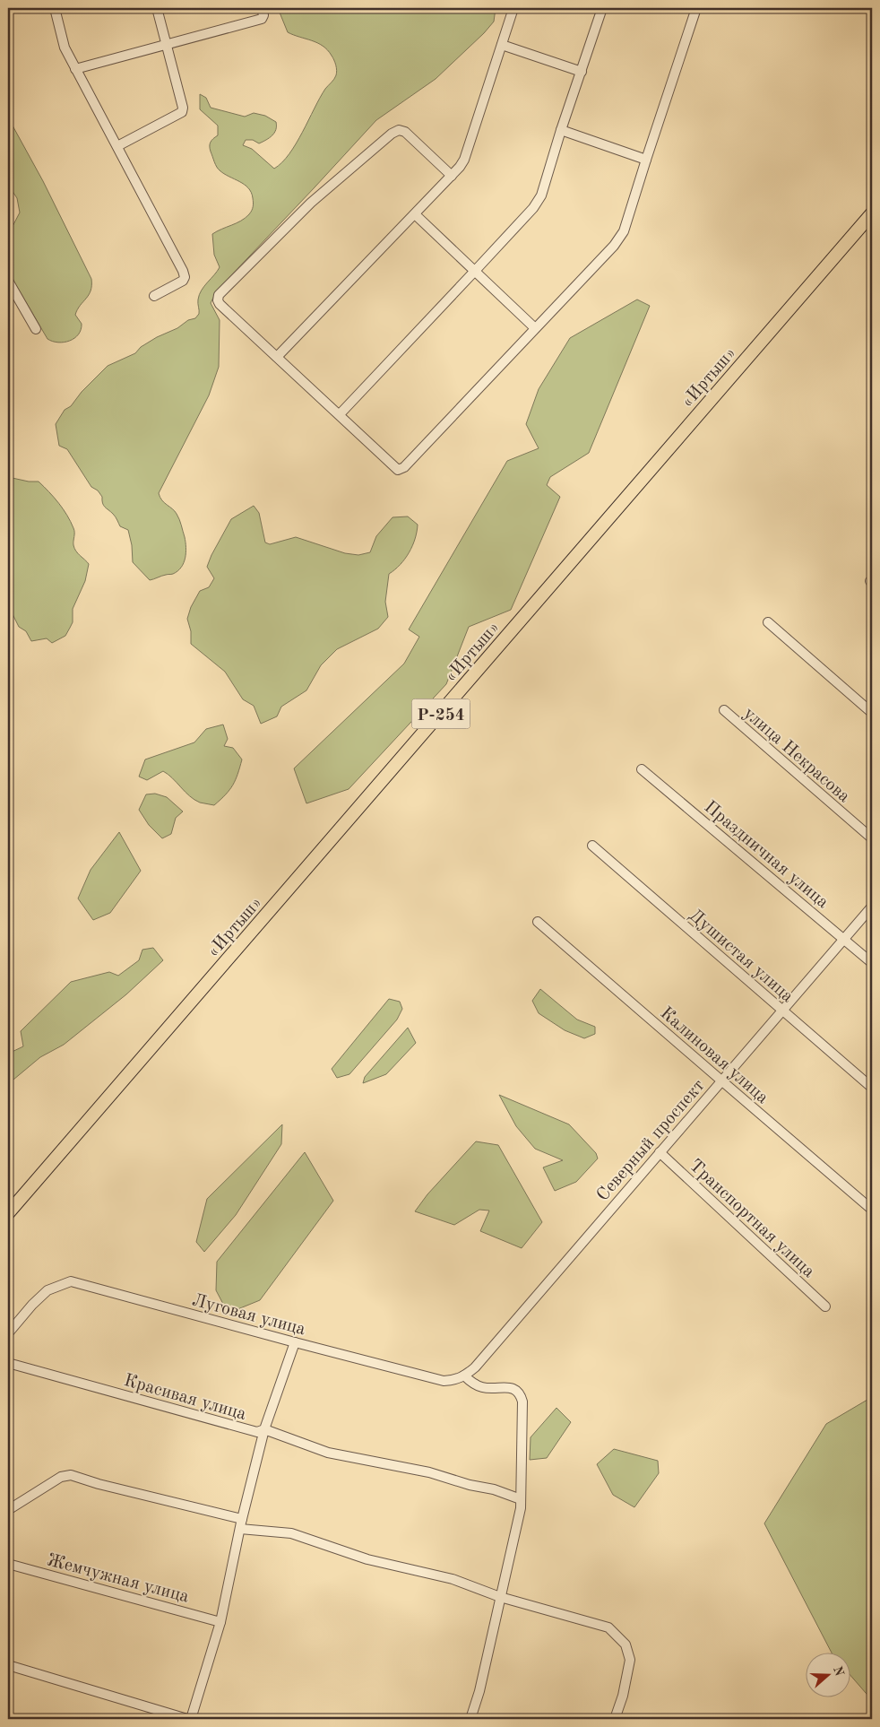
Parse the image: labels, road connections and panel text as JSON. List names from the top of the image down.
{
  "streets": {
    "highway": ["«Иртыш»", "Р-254"],
    "street": [
      "улица Некрасова",
      "Праздничная улица",
      "Душистая улица",
      "Калиновая улица",
      "Северный проспект",
      "Транспортная улица",
      "Луговая улица",
      "Красивая улица",
      "Жемчужная улица"
    ]
  },
  "crossings": [
    ["Праздничная улица", "Северный проспект"],
    ["Душистая улица", "Северный проспект"],
    ["Калиновая улица", "Северный проспект"],
    ["Северный проспект", "Транспортная улица"],
    ["Северный проспект", "Луговая улица"],
    ["Луговая улица", "Красивая улица"]
  ],
  "north": "right"
}
